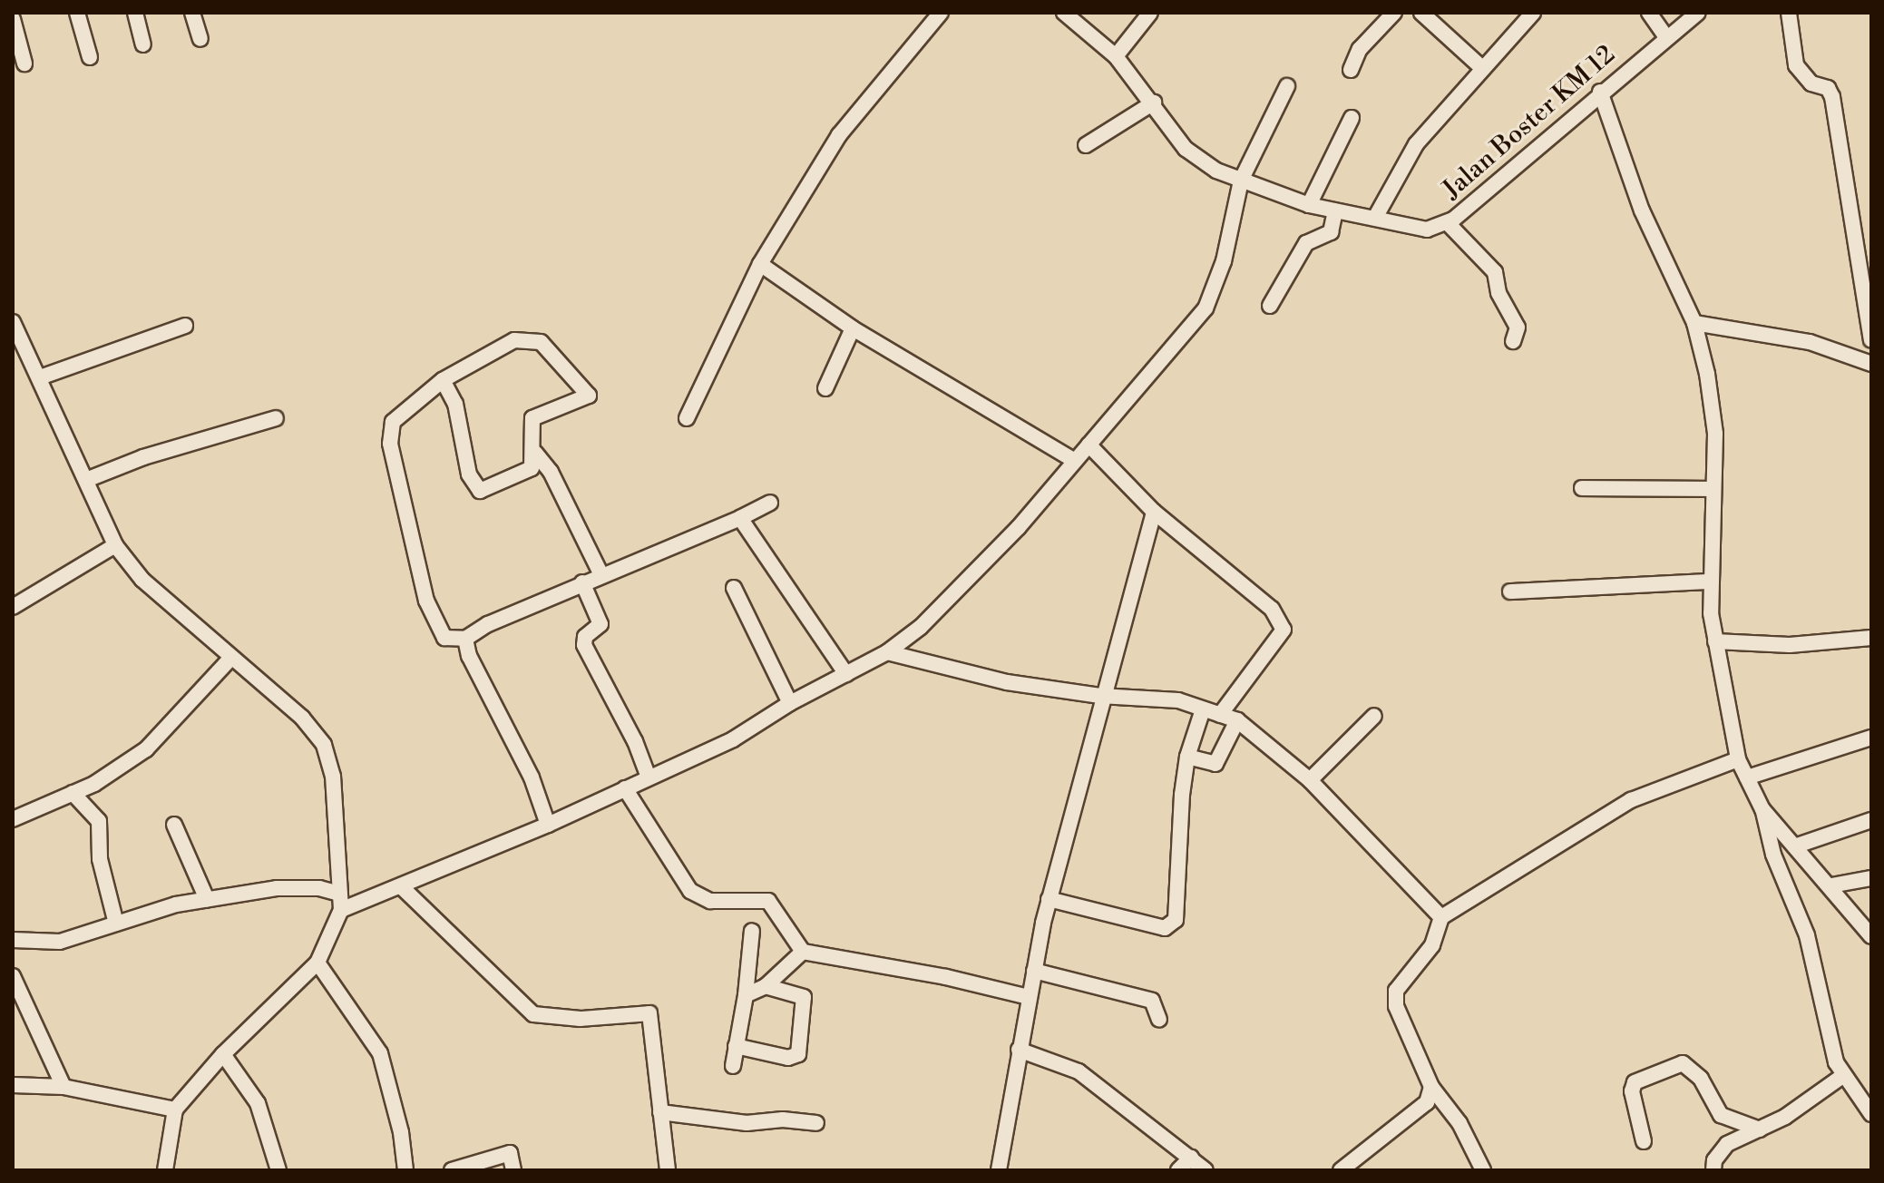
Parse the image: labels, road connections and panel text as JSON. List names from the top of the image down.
{
  "streets": {
    "street": ["Jalan Boster KM 12"]
  }
}
